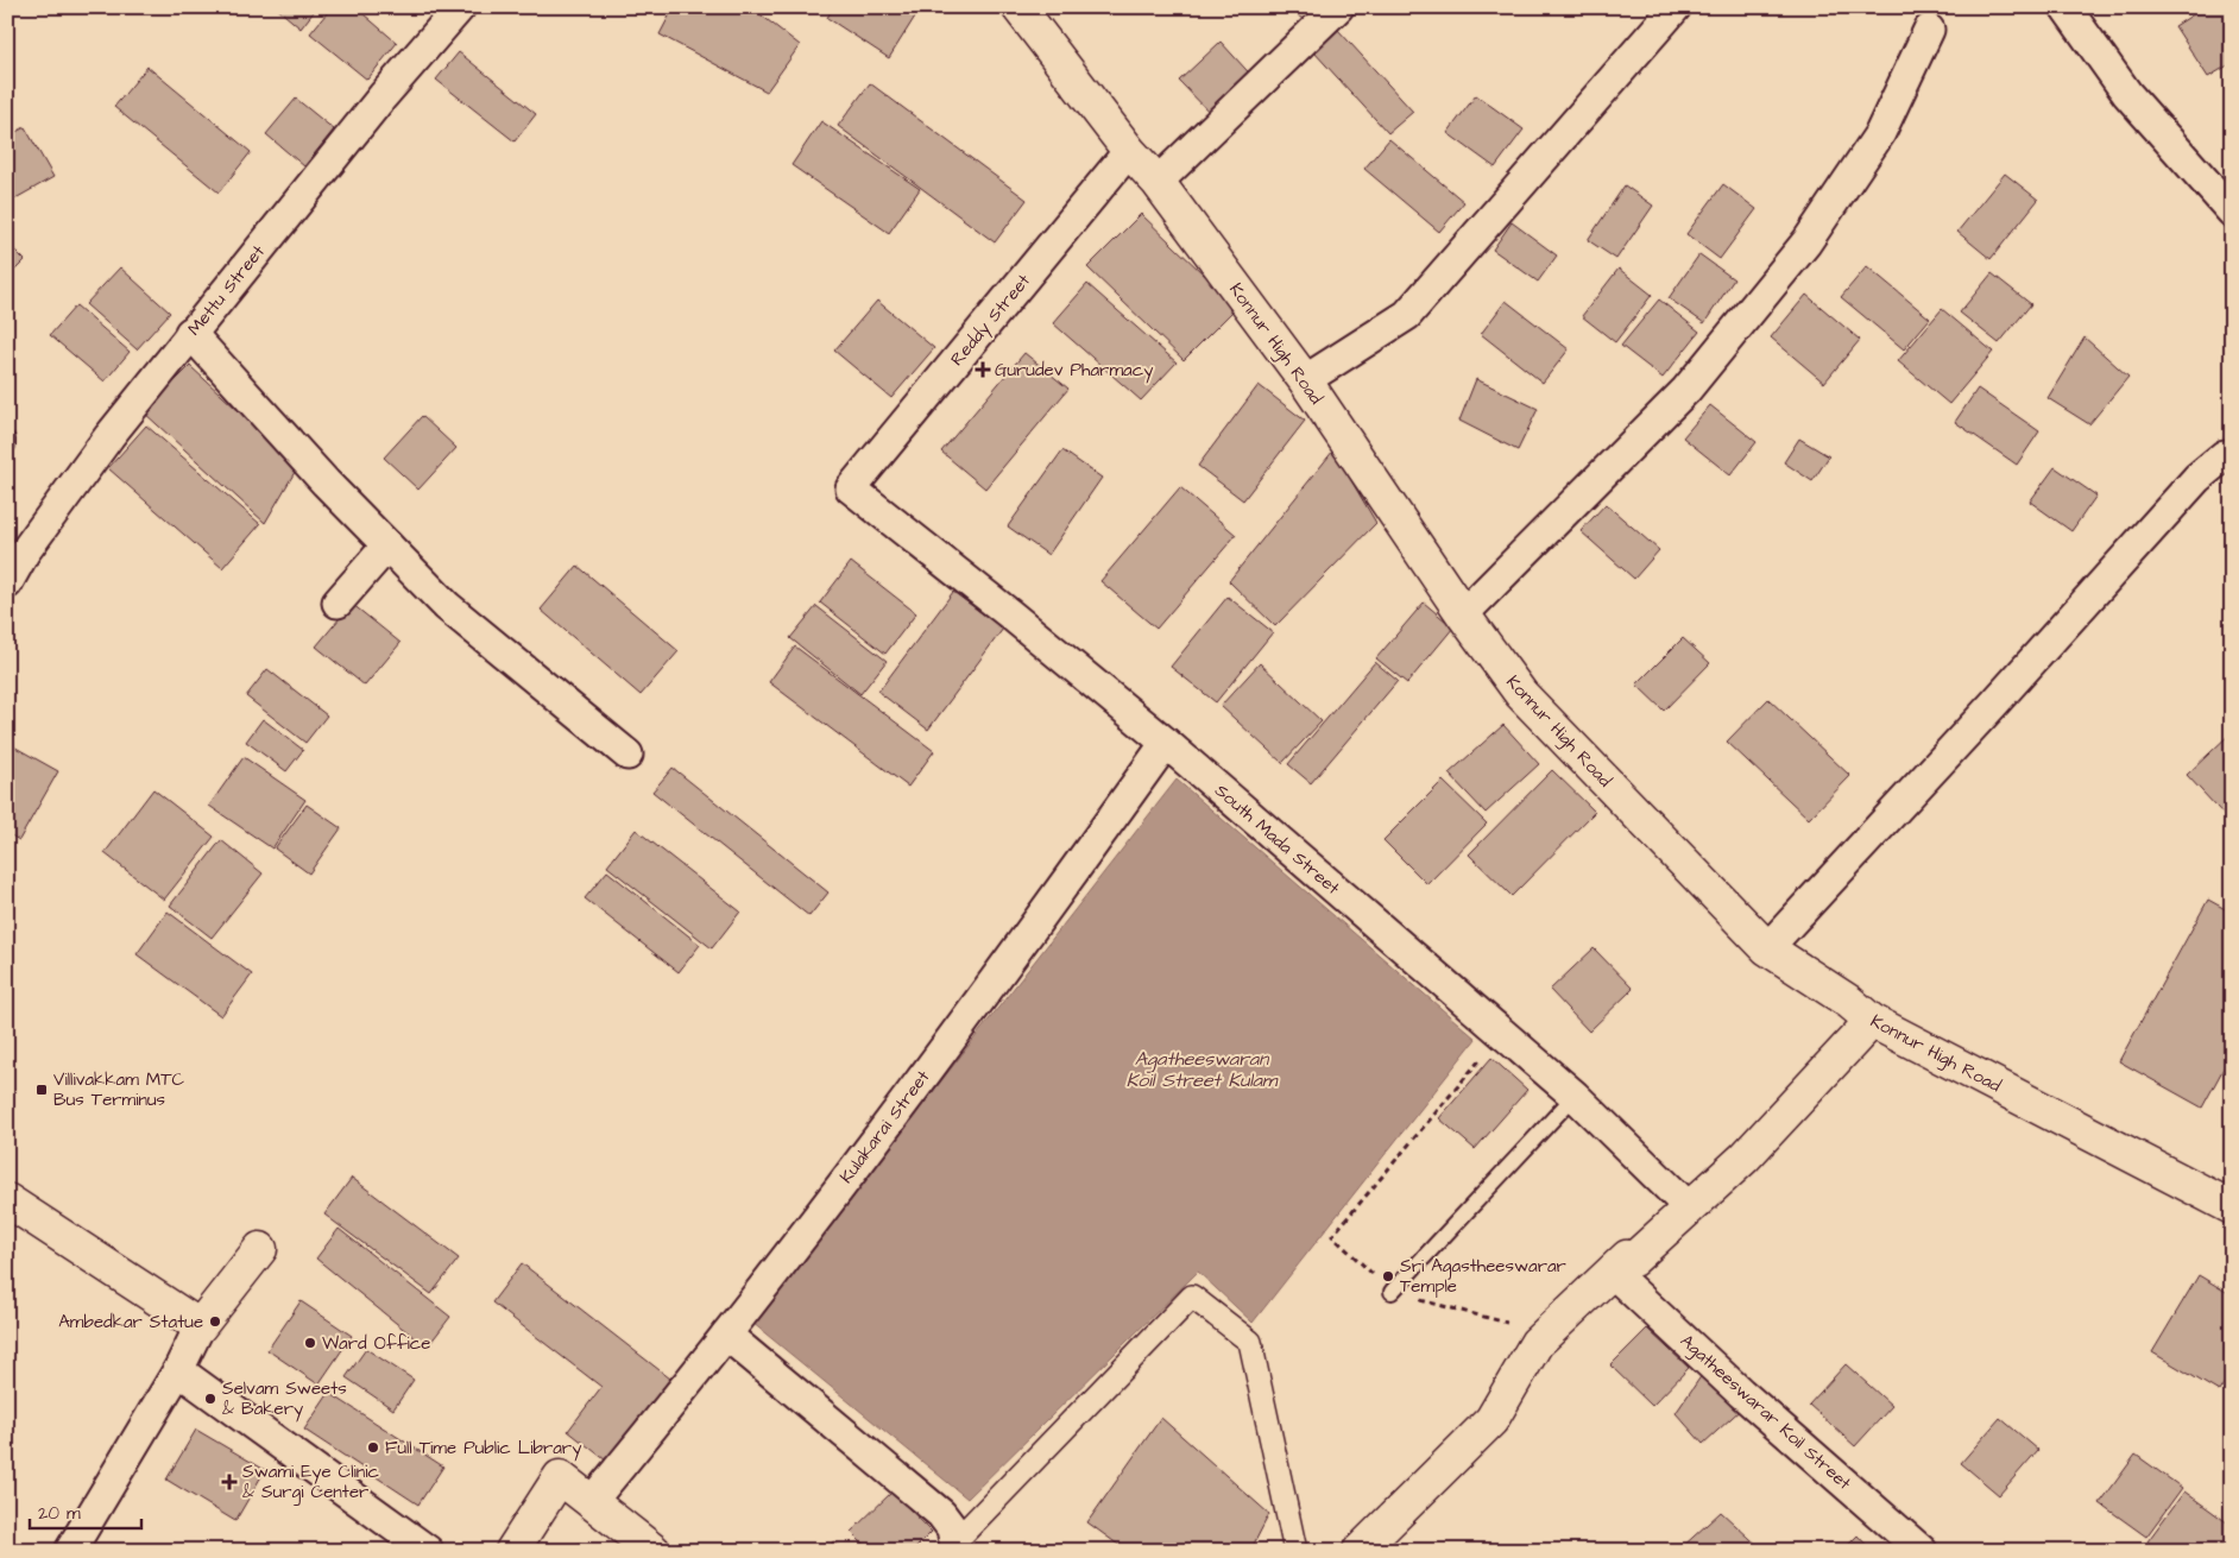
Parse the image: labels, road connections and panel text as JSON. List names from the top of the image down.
{
  "streets": {
    "main road": ["Konnur High Road"],
    "street": [
      "Mettu Street",
      "Reddy Street",
      "South Mada Street",
      "Kulakarai Street",
      "Agatheeswarar Koil Street"
    ]
  },
  "crossings": [
    ["Reddy Street", "Konnur High Road"],
    ["Reddy Street", "South Mada Street"],
    ["South Mada Street", "Kulakarai Street"]
  ],
  "water": ["Agatheeswaran Koil Street Kulam"],
  "places": {
    "health": ["Gurudev Pharmacy", "Swami Eye Clinic & Surgi Center"],
    "transit": ["Villivakkam MTC Bus Terminus"],
    "other": [
      "Sri Agastheeswarar Temple",
      "Ambedkar Statue",
      "Ward Office",
      "Selvam Sweets & Bakery",
      "Full Time Public Library"
    ]
  },
  "scale_bar": "20 m"
}
